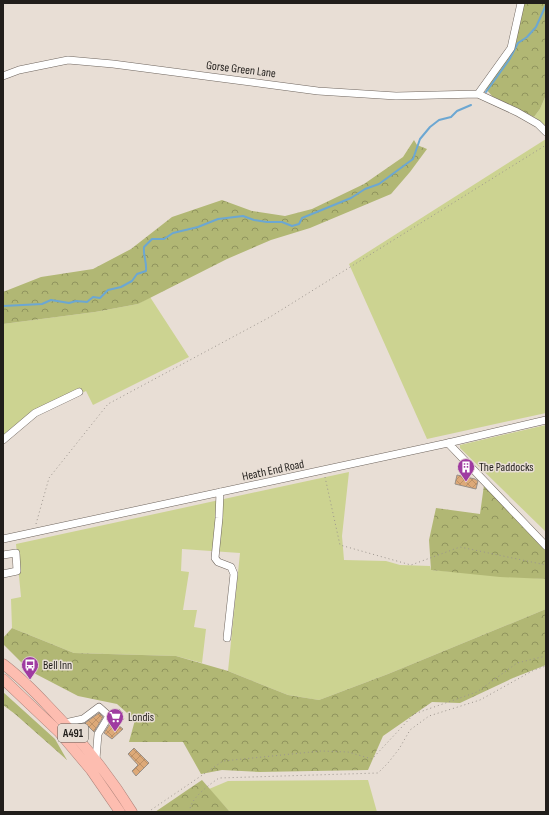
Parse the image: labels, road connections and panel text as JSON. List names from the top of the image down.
{
  "streets": {
    "highway": ["A491"],
    "street": ["Gorse Green Lane", "Heath End Road"]
  },
  "places": {
    "building": ["The Paddocks"],
    "bus stop": ["Bell Inn"],
    "supermarket": ["Londis"]
  }
}
